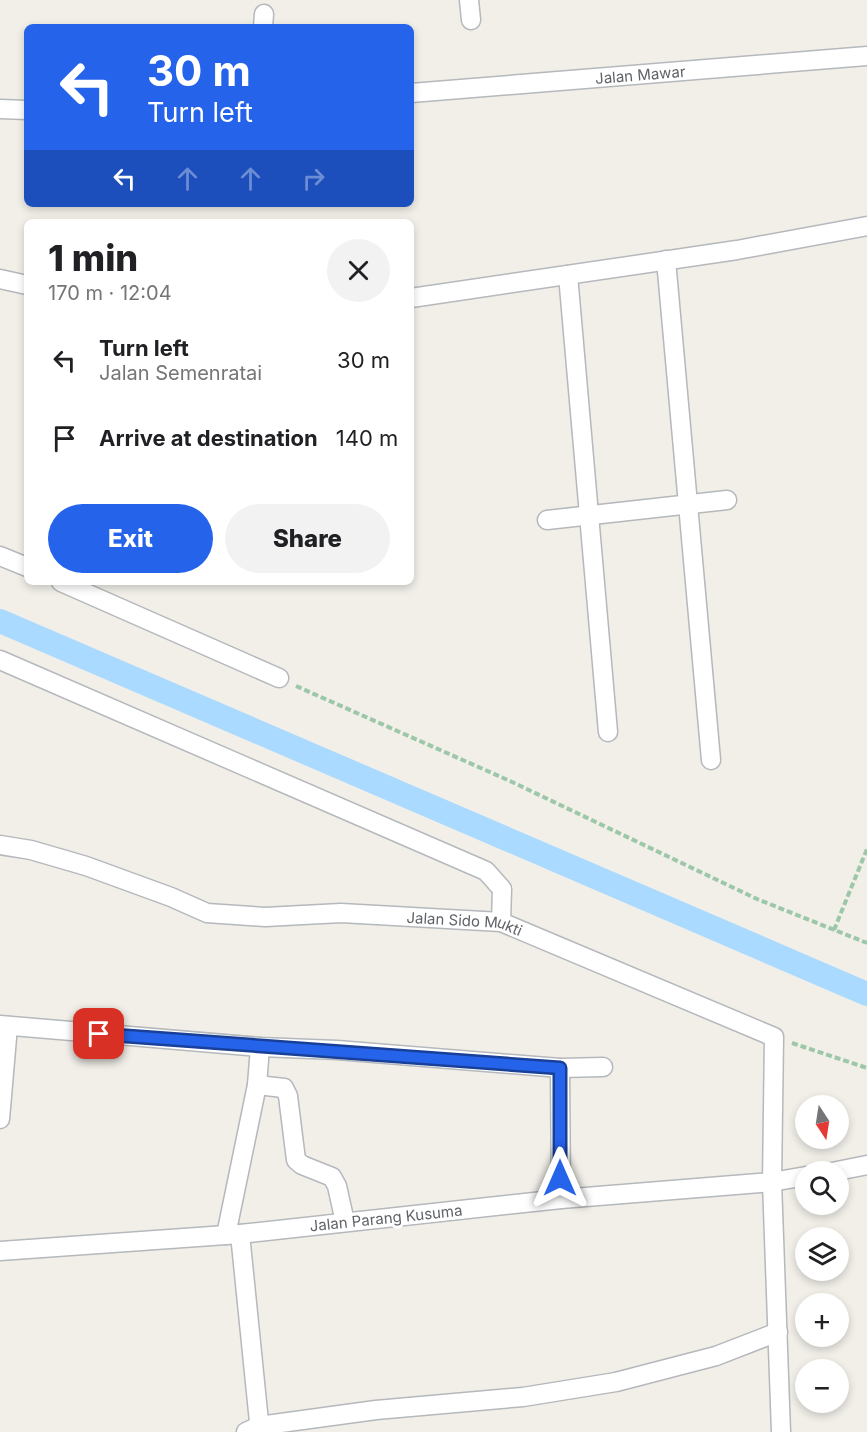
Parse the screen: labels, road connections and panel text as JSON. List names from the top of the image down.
{
  "streets": {
    "street": ["Jalan Mawar", "Jalan Sido Mukti", "Jalan Parang Kusuma"]
  },
  "north": "bottom",
  "page": {
    "turn": ["30 m", "Turn left"],
    "heading": ["1 min", "170 m · 12:04"],
    "list": [
      {
        "name": "Turn left",
        "note": "Jalan Semenratai",
        "value": "30 m"
      },
      {
        "name": "Arrive at destination",
        "value": "140 m"
      }
    ],
    "buttons": ["Exit", "Share"],
    "map_buttons": ["+", "−"]
  }
}
